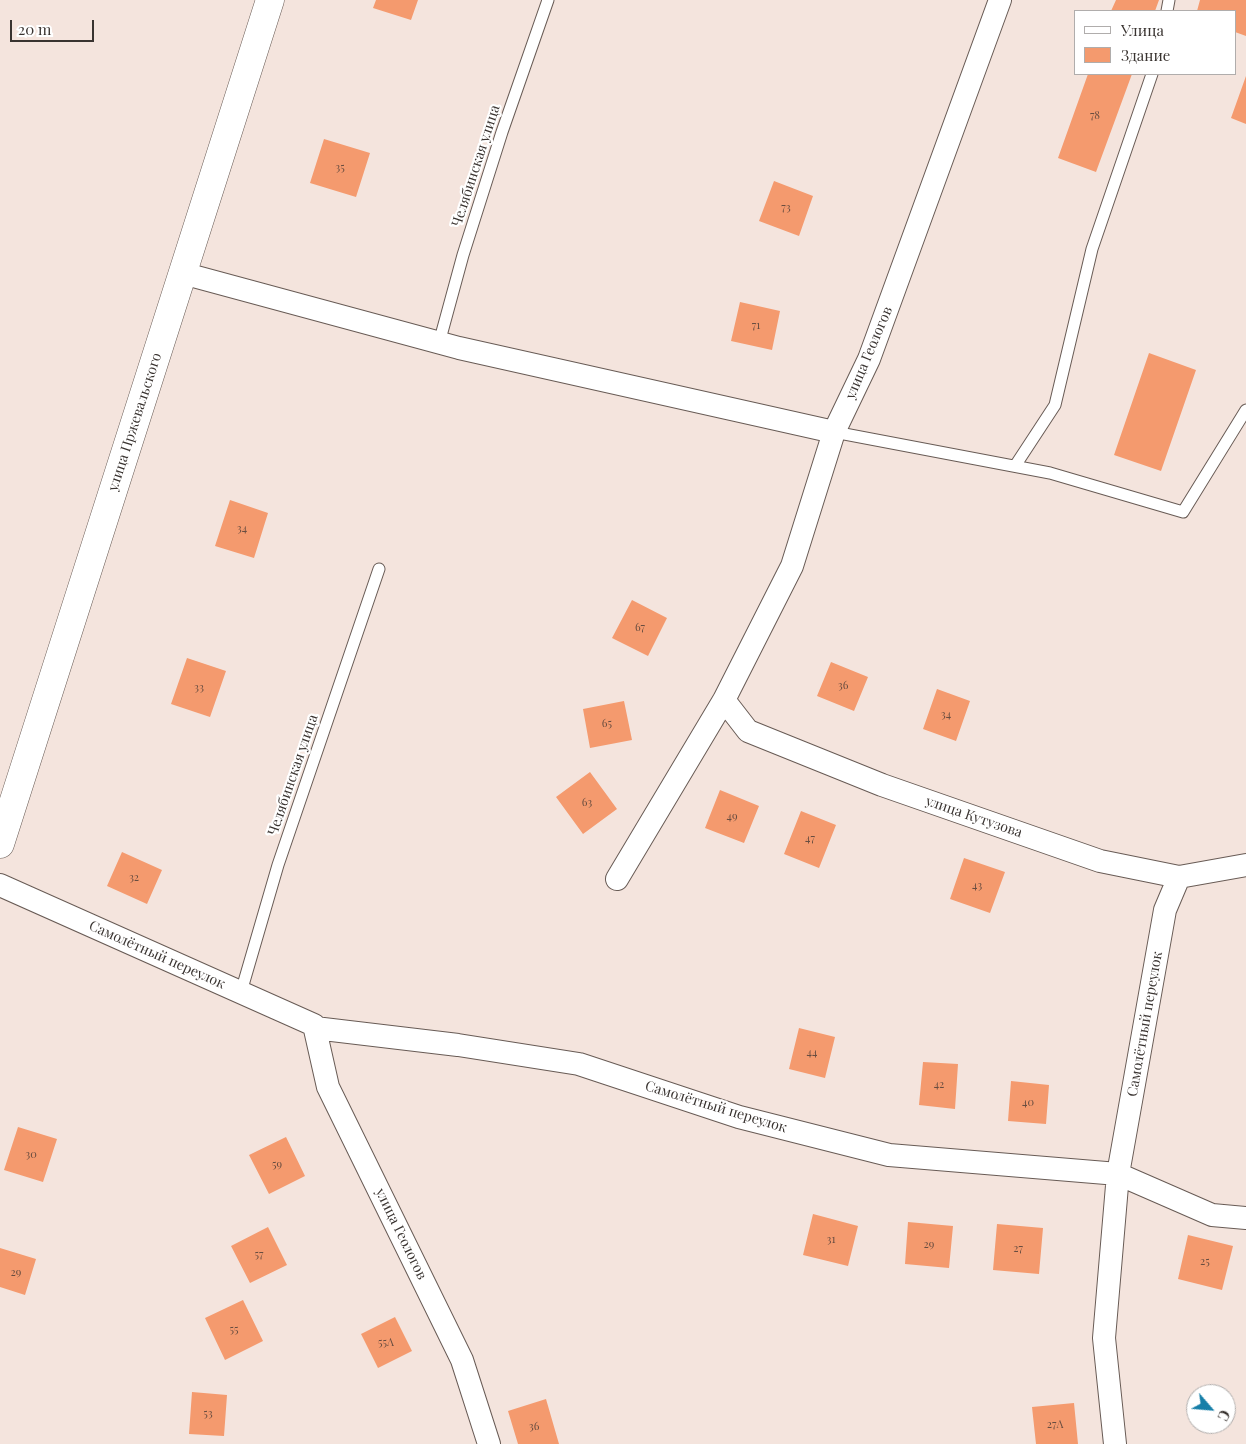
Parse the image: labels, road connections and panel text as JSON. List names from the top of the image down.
{
  "streets": {
    "street": [
      "улица Геологов",
      "улица Пржевальского",
      "улица Кутузова",
      "Самолётный переулок"
    ],
    "lane": ["Челябинская улица"]
  },
  "crossings": [
    ["Челябинская улица", "Самолётный переулок"],
    ["улица Геологов", "улица Кутузова"],
    ["улица Геологов", "Самолётный переулок"],
    ["улица Кутузова", "Самолётный переулок"]
  ],
  "house_numbers": [
    "78",
    "35",
    "73",
    "71",
    "34",
    "67",
    "36",
    "33",
    "34",
    "65",
    "63",
    "49",
    "47",
    "32",
    "43",
    "44",
    "42",
    "40",
    "30",
    "59",
    "31",
    "29",
    "27",
    "57",
    "25",
    "29",
    "55",
    "55А",
    "53",
    "27А",
    "36"
  ],
  "legend": ["Улица", "Здание"],
  "scale_bar": "20 m",
  "north": "bottom right"
}
